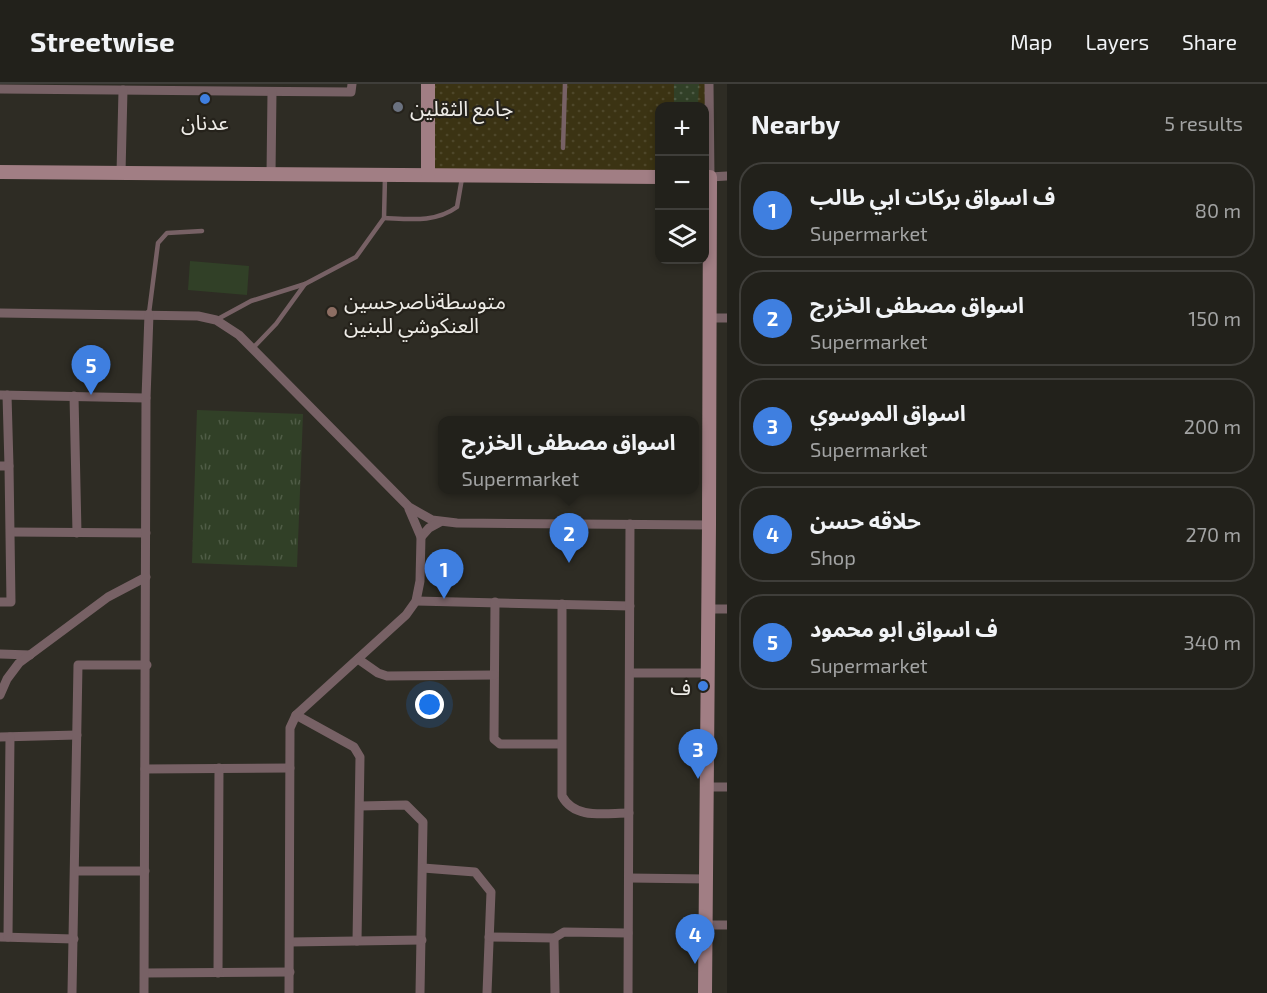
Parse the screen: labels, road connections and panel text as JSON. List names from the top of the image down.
{
  "places": [
    "عدنان",
    "جامع الثقلين",
    "متوسطةناصرحسين العنكوشي للبنين",
    "ف"
  ],
  "page": {
    "header": "Streetwise",
    "nav": ["Map", "Layers", "Share"],
    "heading": ["Nearby", "5 results"],
    "map_buttons": ["+", "−"],
    "list": [
      {
        "mark": "1",
        "name": "ف اسواق بركات ابي طالب",
        "note": "Supermarket",
        "value": "80 m"
      },
      {
        "mark": "2",
        "name": "اسواق مصطفى الخزرج",
        "note": "Supermarket",
        "value": "150 m"
      },
      {
        "mark": "3",
        "name": "اسواق الموسوي",
        "note": "Supermarket",
        "value": "200 m"
      },
      {
        "mark": "4",
        "name": "حلاقه حسن",
        "note": "Shop",
        "value": "270 m"
      },
      {
        "mark": "5",
        "name": "ف اسواق ابو محمود",
        "note": "Supermarket",
        "value": "340 m"
      }
    ],
    "pins": [
      "5",
      "2",
      "1",
      "3",
      "4"
    ],
    "popup": ["اسواق مصطفى الخزرج", "Supermarket"]
  }
}
